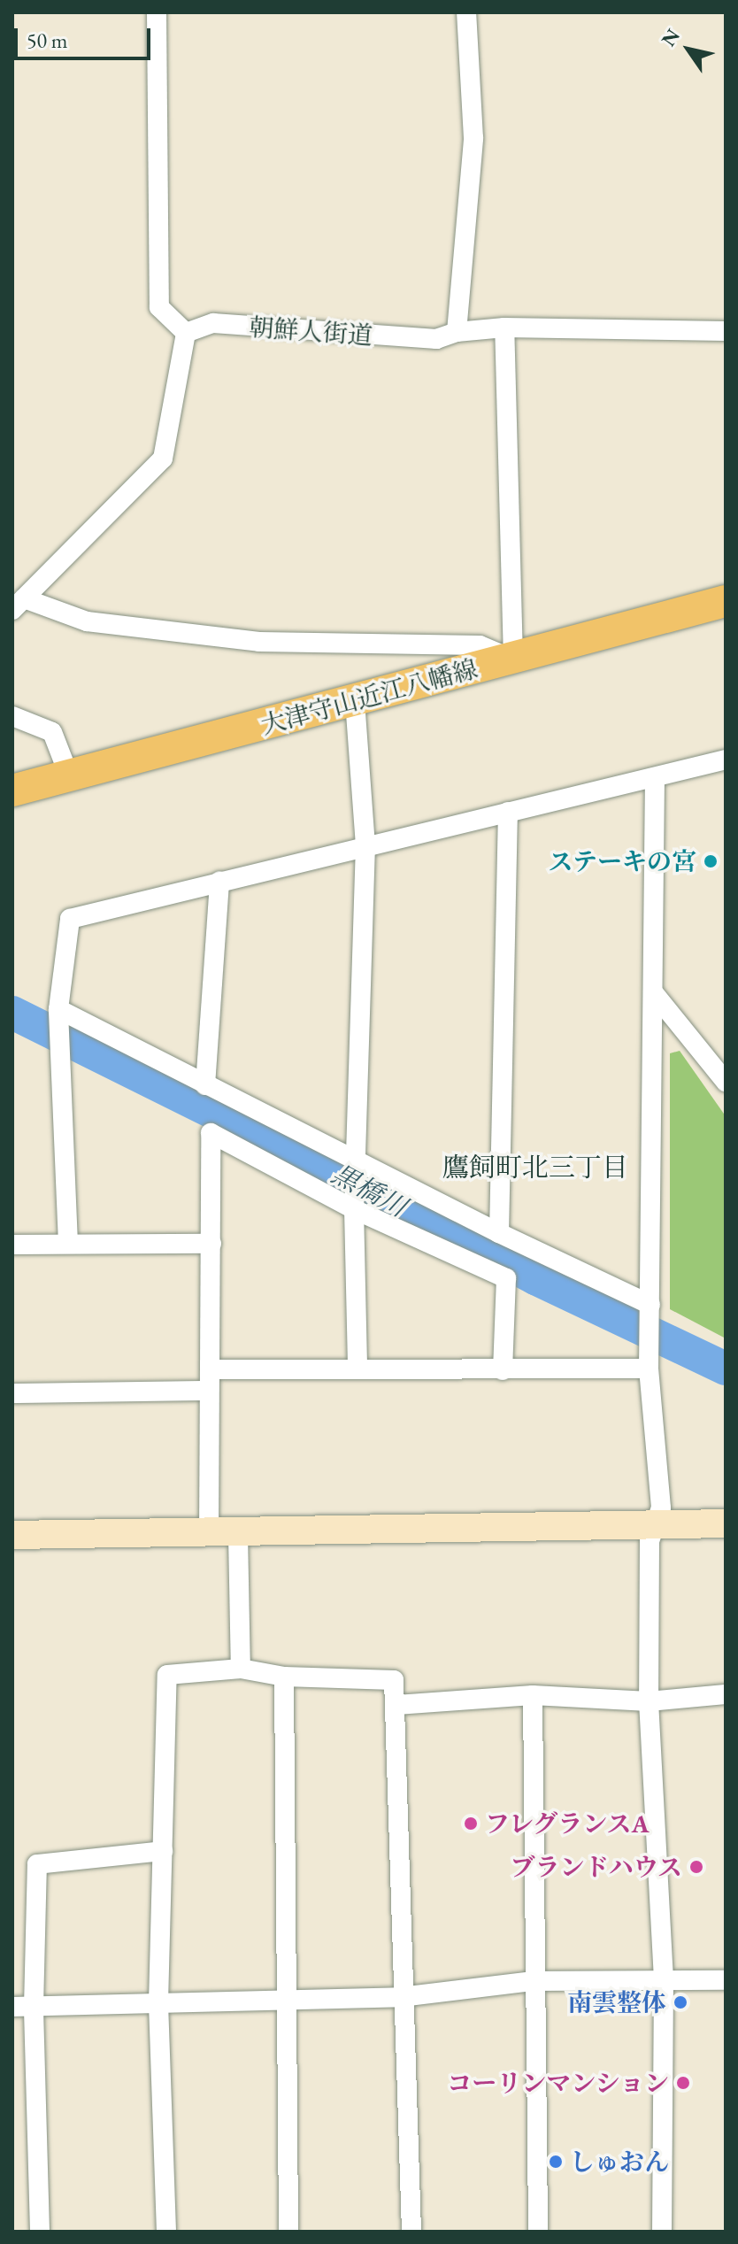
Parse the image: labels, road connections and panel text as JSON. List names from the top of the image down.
{
  "streets": {
    "main road": ["大津守山近江八幡線"],
    "street": ["朝鮮人街道"]
  },
  "districts": ["鷹飼町北三丁目"],
  "water": ["黒橋川"],
  "places": [
    "ステーキの宮",
    "フレグランスA",
    "ブランドハウス",
    "南雲整体",
    "コーリンマンション",
    "しゅおん"
  ],
  "scale_bar": "50 m",
  "north": "top left"
}
